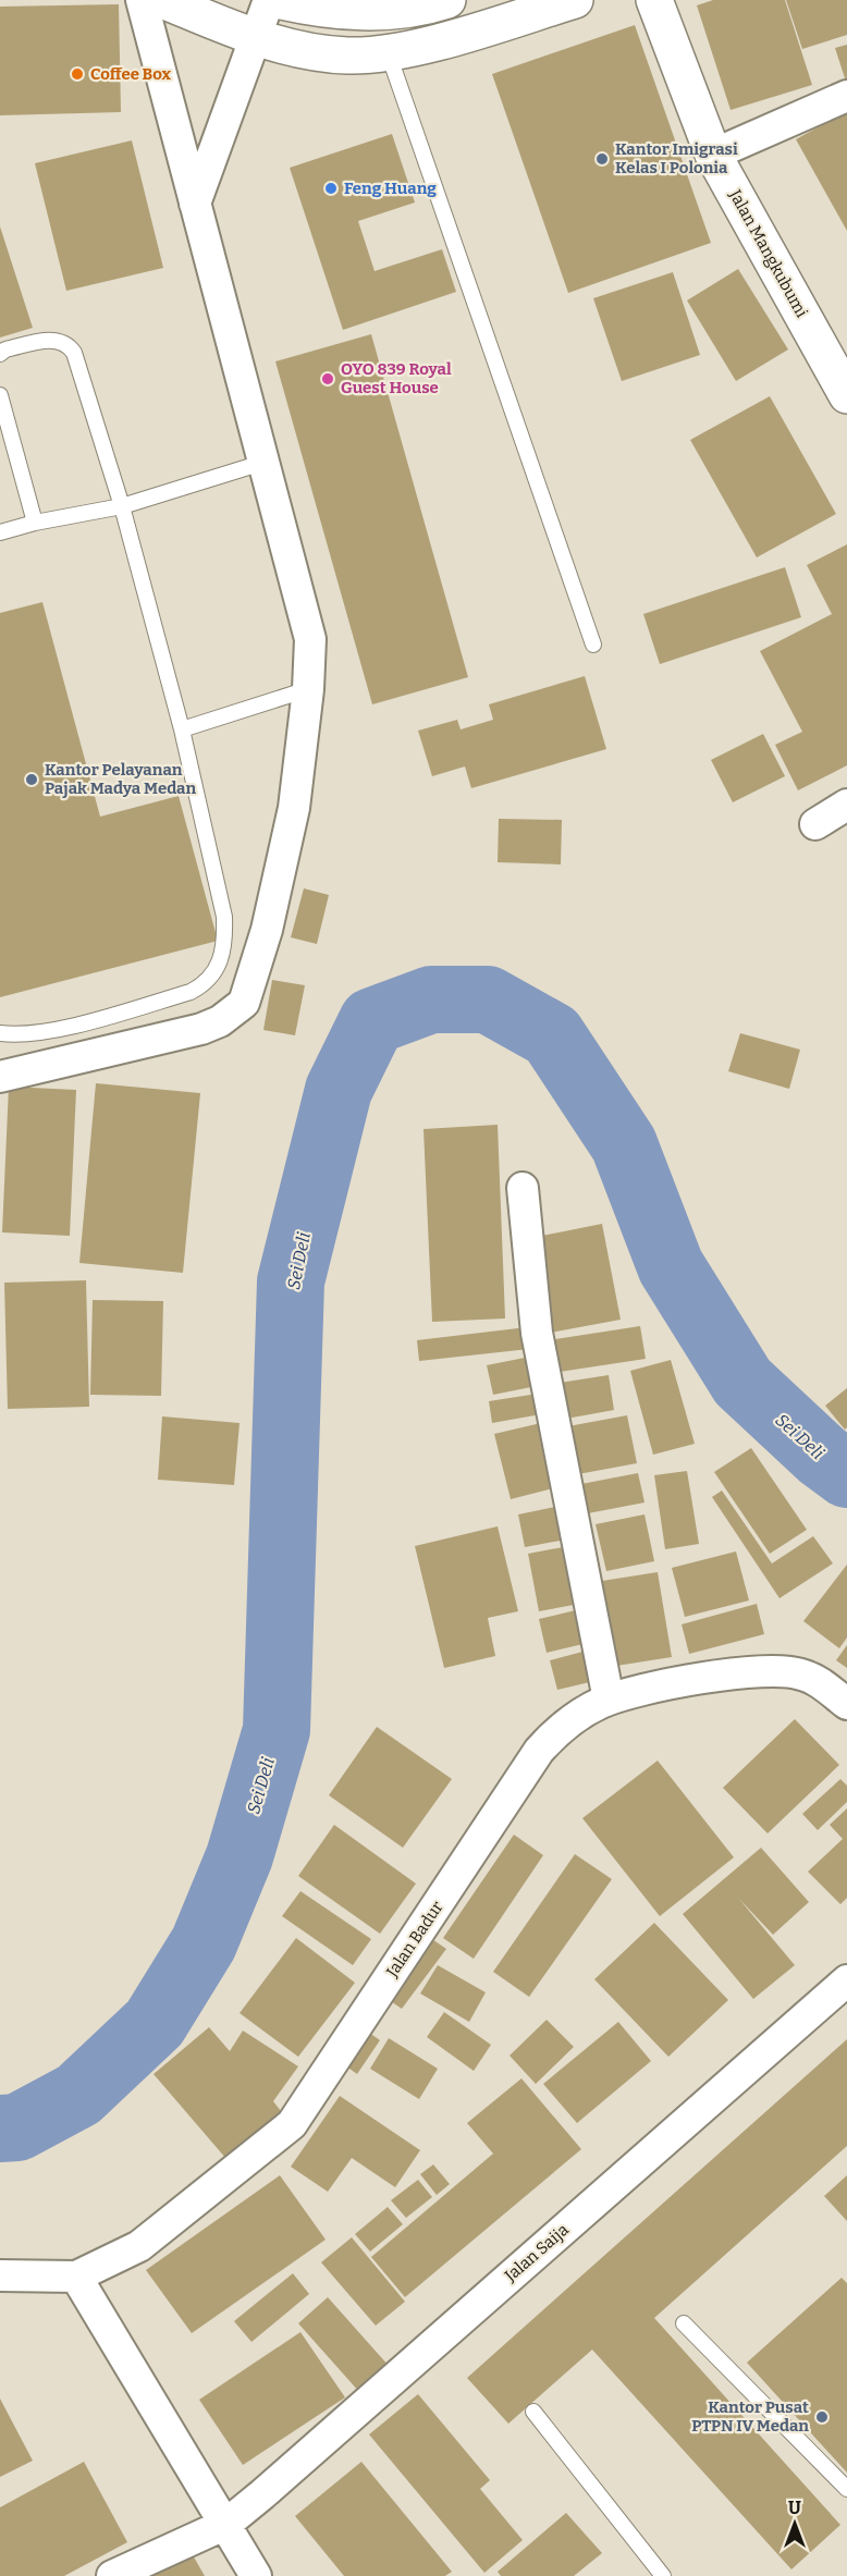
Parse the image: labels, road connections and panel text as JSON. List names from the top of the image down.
{
  "streets": {
    "main road": ["Jalan Mangkubumi"],
    "street": ["Jalan Badur", "Jalan Saija"]
  },
  "water": ["Sei Deli"],
  "places": [
    "Coffee Box",
    "Kantor Imigrasi Kelas I Polonia",
    "Feng Huang",
    "OYO 839 Royal Guest House",
    "Kantor Pelayanan Pajak Madya Medan",
    "Kantor Pusat PTPN IV Medan"
  ],
  "north": "top"
}
